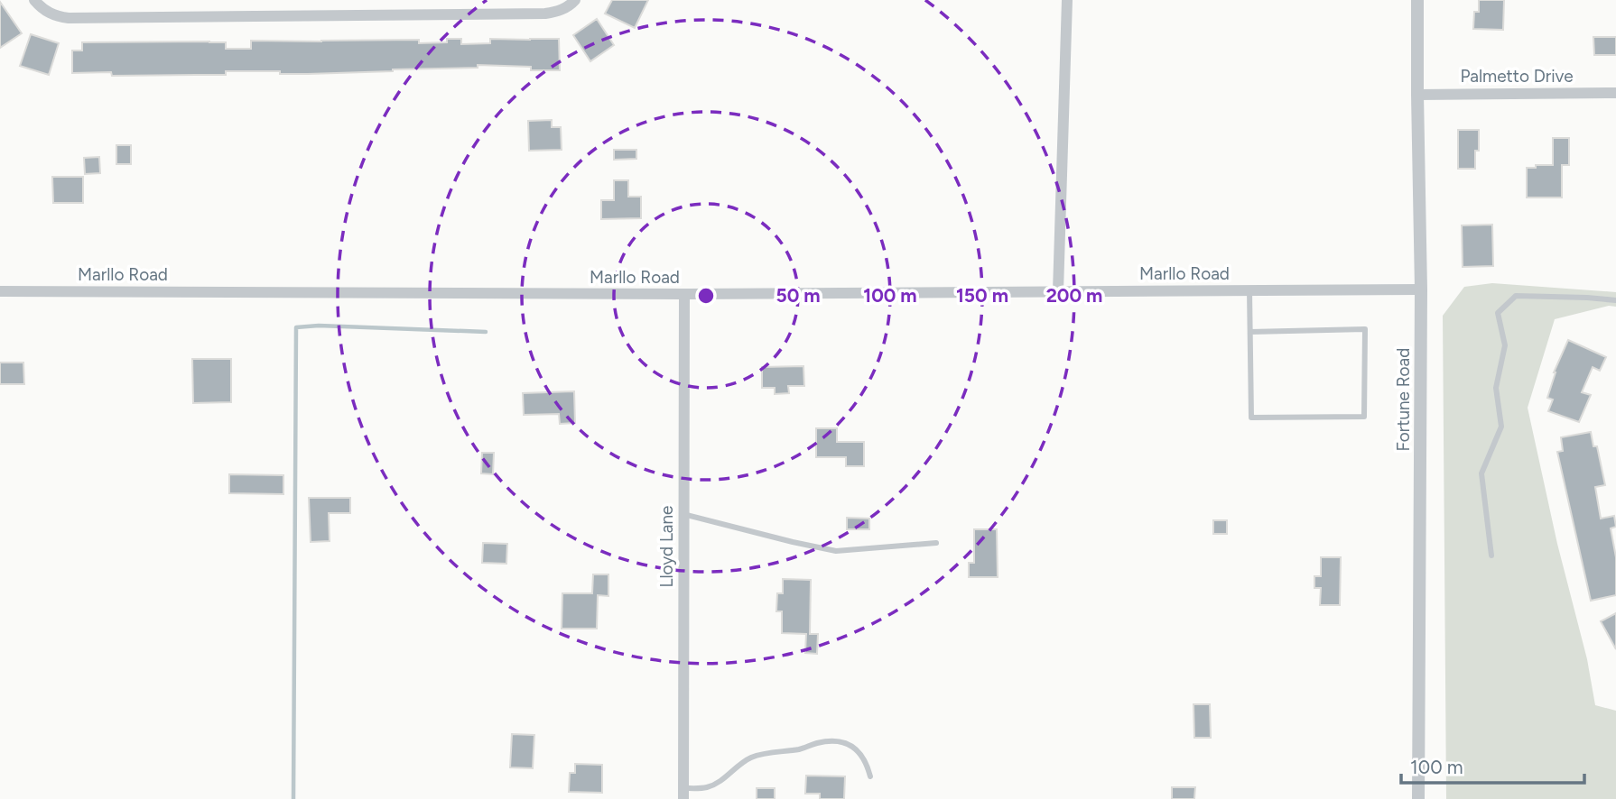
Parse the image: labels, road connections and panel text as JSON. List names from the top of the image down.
{
  "streets": {
    "street": [
      "Palmetto Drive",
      "Marllo Road",
      "Fortune Road",
      "Lloyd Lane"
    ]
  },
  "crossings": [
    ["Palmetto Drive", "Fortune Road"],
    ["Marllo Road", "Fortune Road"],
    ["Marllo Road", "Lloyd Lane"]
  ],
  "scale_bar": "100 m",
  "rings": [
    "50 m",
    "100 m",
    "150 m",
    "200 m"
  ]
}
